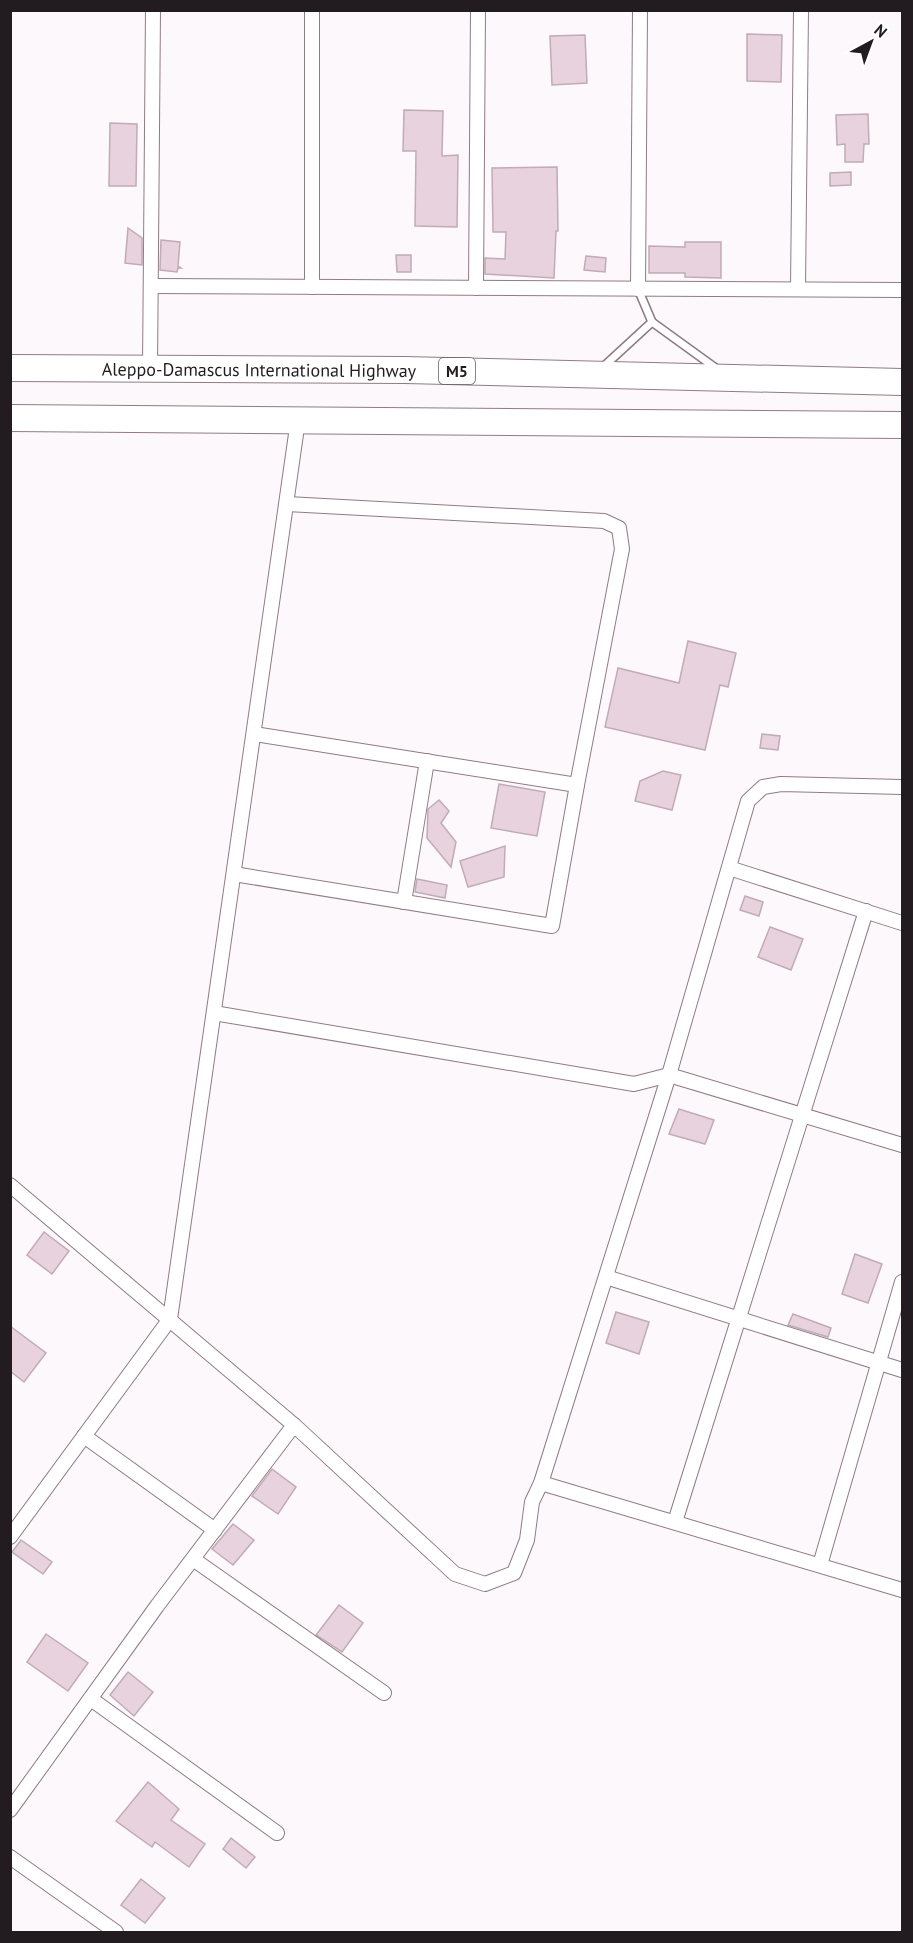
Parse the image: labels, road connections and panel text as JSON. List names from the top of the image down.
{
  "streets": {
    "highway": ["Aleppo-Damascus International Highway", "M5"]
  },
  "north": "top right"
}
